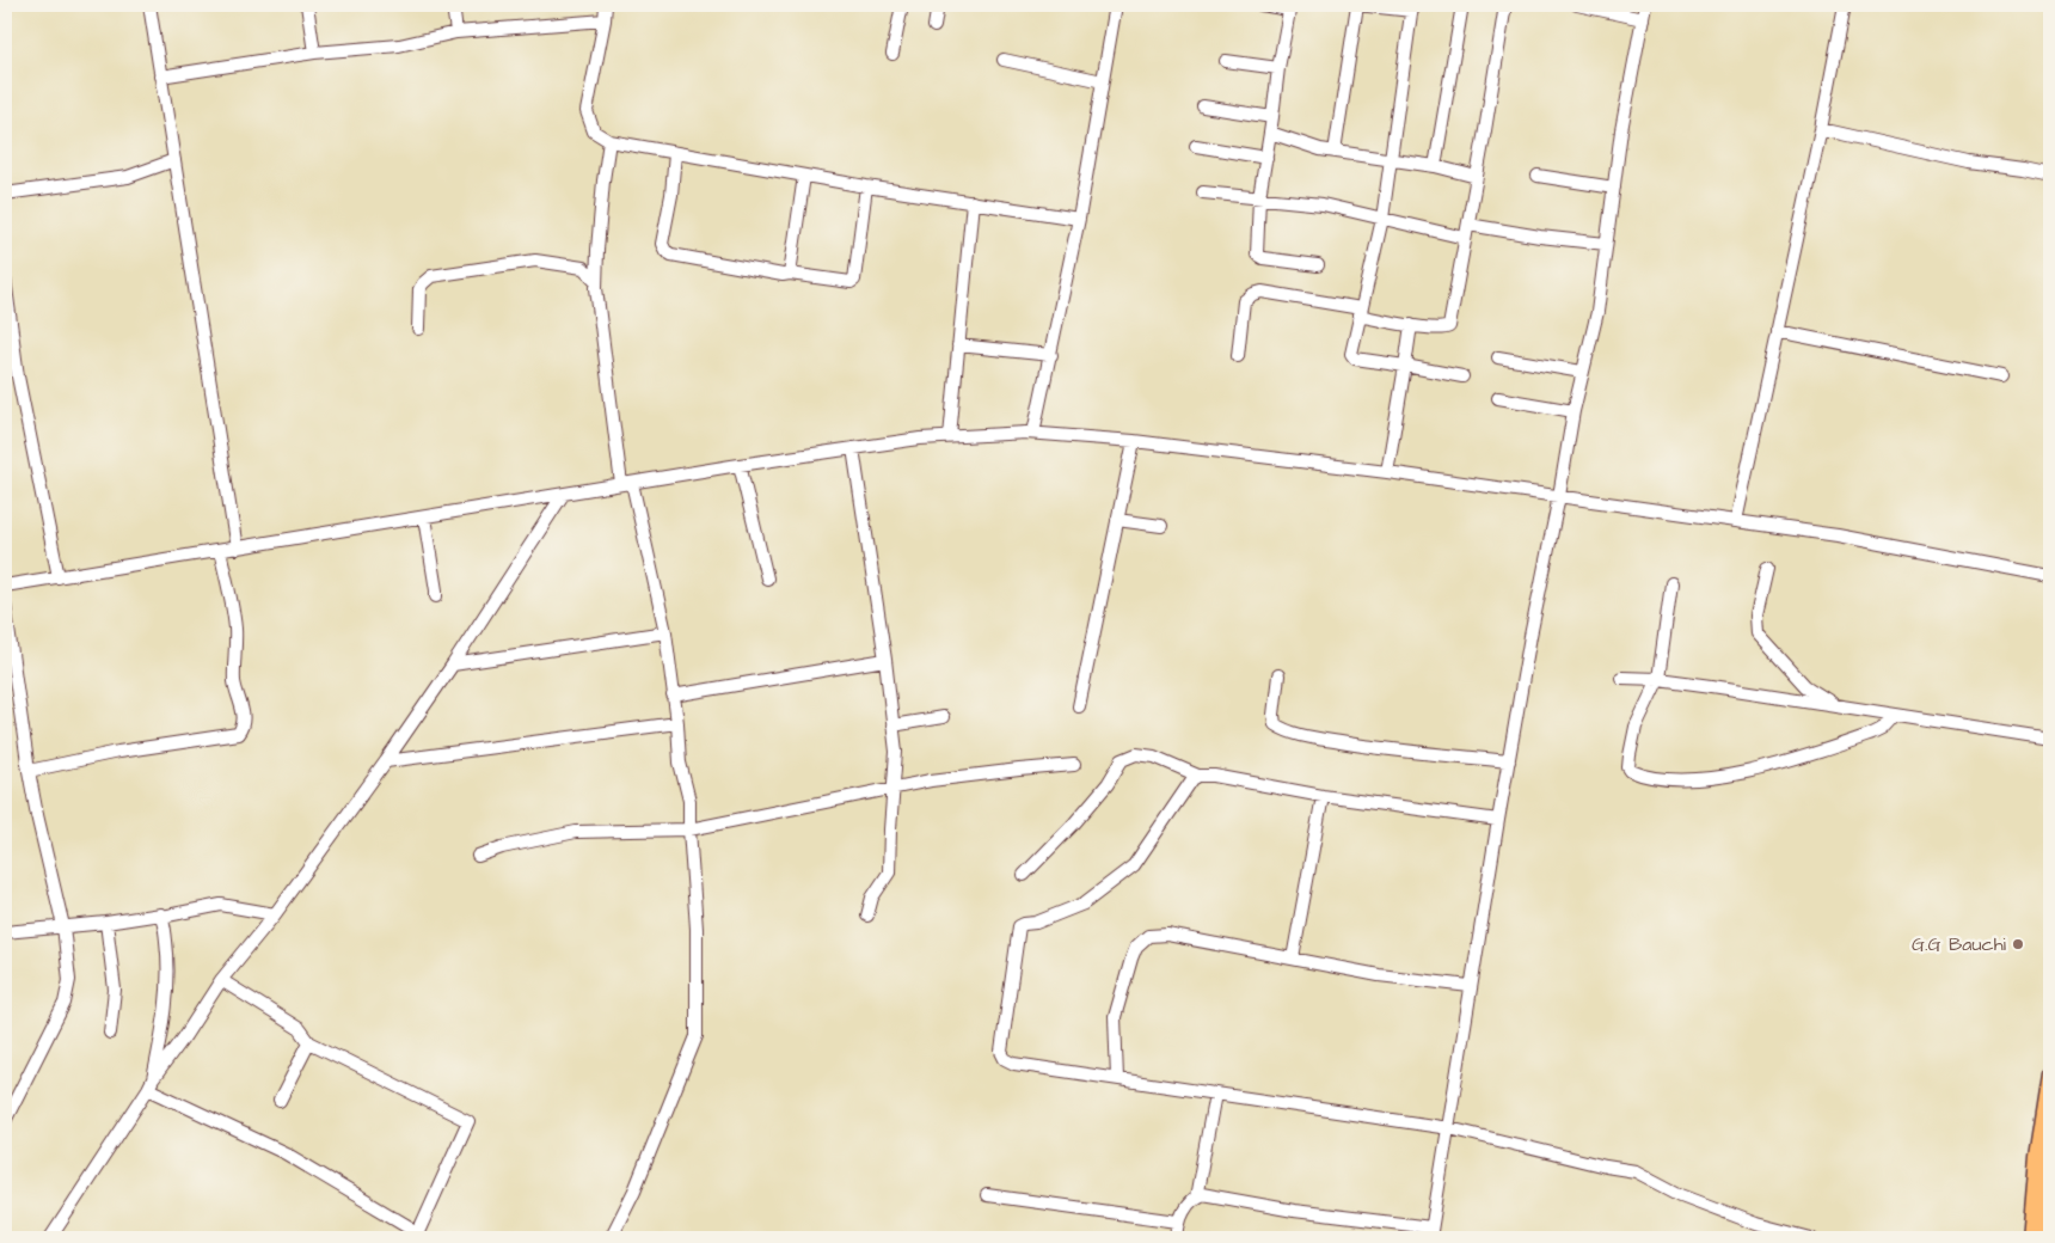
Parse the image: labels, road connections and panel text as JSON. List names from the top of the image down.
{
  "places": ["G.G Bauchi"]
}
